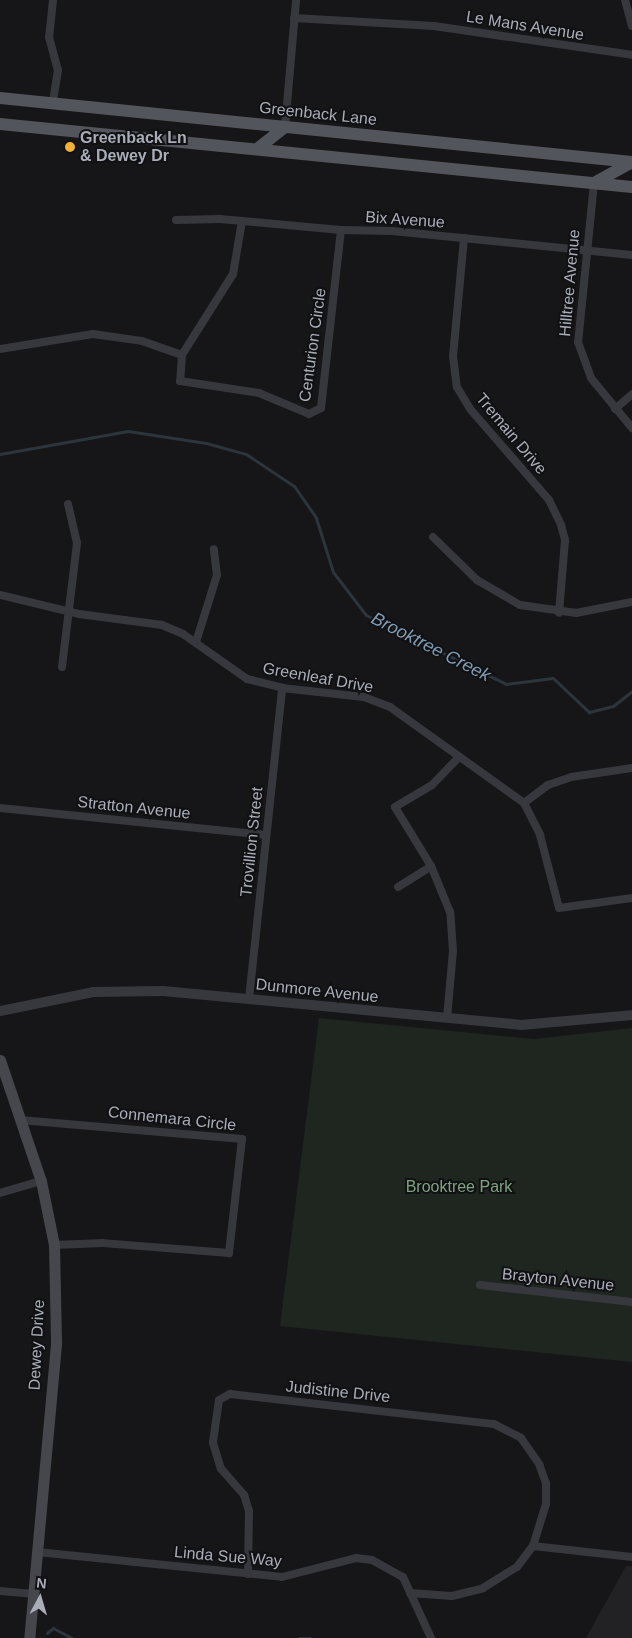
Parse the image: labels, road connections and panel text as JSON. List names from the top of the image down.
{
  "streets": {
    "main road": ["Greenback Lane", "Dewey Drive"],
    "street": [
      "Le Mans Avenue",
      "Bix Avenue",
      "Hilltree Avenue",
      "Centurion Circle",
      "Tremain Drive",
      "Greenleaf Drive",
      "Stratton Avenue",
      "Trovillion Street",
      "Dunmore Avenue",
      "Connemara Circle",
      "Brayton Avenue",
      "Judistine Drive",
      "Linda Sue Way"
    ]
  },
  "crossings": [
    ["Bix Avenue", "Hilltree Avenue"],
    ["Bix Avenue", "Centurion Circle"],
    ["Bix Avenue", "Tremain Drive"],
    ["Greenleaf Drive", "Trovillion Street"],
    ["Stratton Avenue", "Trovillion Street"],
    ["Trovillion Street", "Dunmore Avenue"],
    ["Connemara Circle", "Dewey Drive"],
    ["Dewey Drive", "Linda Sue Way"],
    ["Judistine Drive", "Linda Sue Way"]
  ],
  "water": ["Brooktree Creek"],
  "parks": ["Brooktree Park"],
  "places": ["Greenback Ln & Dewey Dr"],
  "north": "top"
}
